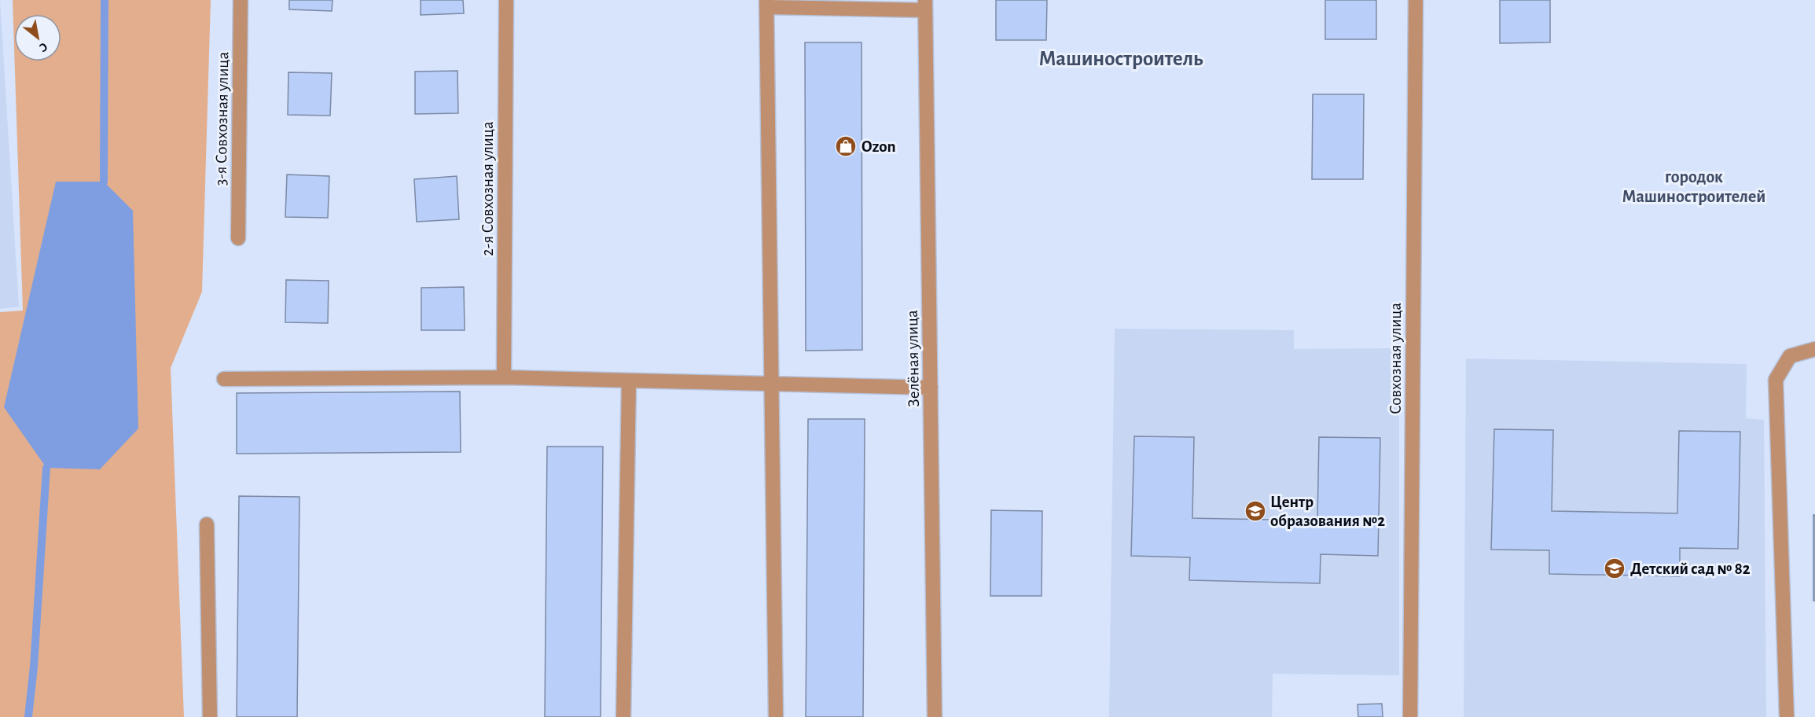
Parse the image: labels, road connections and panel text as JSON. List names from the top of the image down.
{
  "streets": {
    "street": [
      "3-я Совхозная улица",
      "2-я Совхозная улица",
      "Зелёная улица",
      "Совхозная улица"
    ]
  },
  "districts": ["Машиностроитель", "городок Машиностроителей"],
  "places": {
    "shop": ["Ozon"],
    "school or university": ["Центр образования №2", "Детский сад № 82"]
  },
  "north": "bottom right"
}
